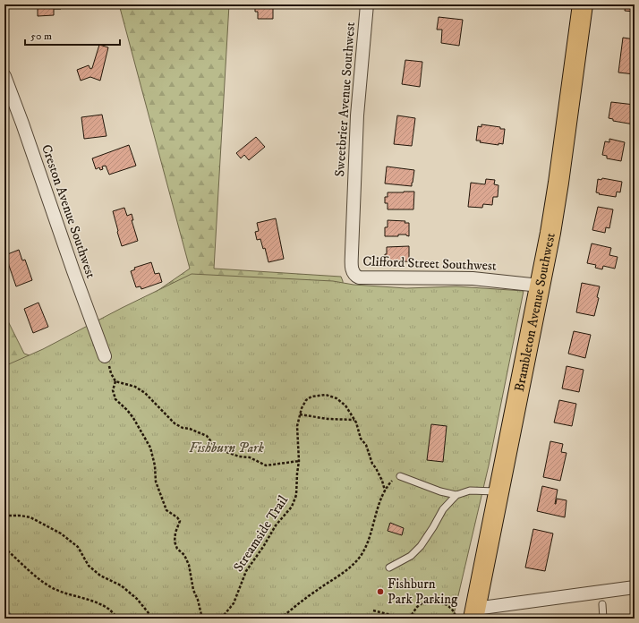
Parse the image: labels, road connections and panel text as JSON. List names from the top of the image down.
{
  "streets": {
    "main road": ["Brambleton Avenue Southwest"],
    "street": ["Sweetbrier Avenue Southwest", "Creston Avenue Southwest", "Clifford Street Southwest"],
    "path": ["Streamside Trail"]
  },
  "crossings": [
    ["Sweetbrier Avenue Southwest", "Clifford Street Southwest"],
    ["Clifford Street Southwest", "Brambleton Avenue Southwest"]
  ],
  "parks": ["Fishburn Park"],
  "places": ["Fishburn Park Parking"],
  "scale_bar": "50 m"
}
